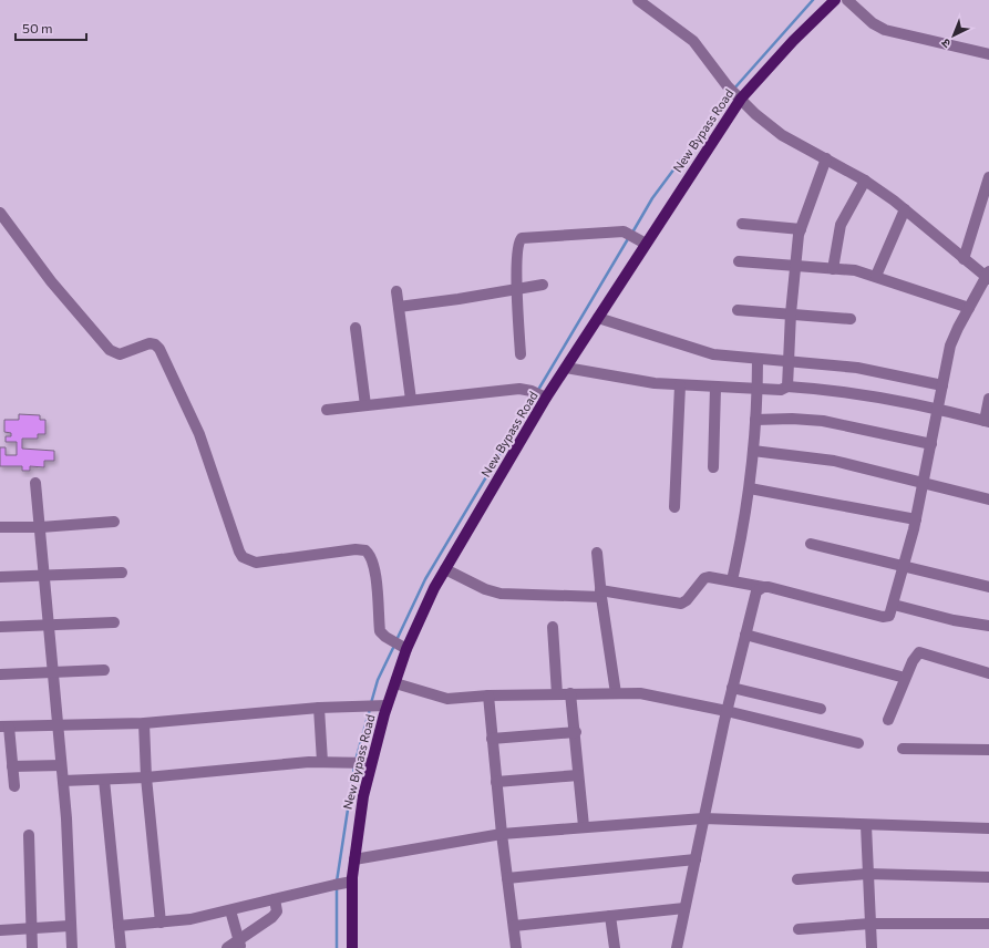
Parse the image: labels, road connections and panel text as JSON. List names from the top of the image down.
{
  "streets": {
    "main road": ["New Bypass Road"]
  },
  "scale_bar": "50 m",
  "north": "bottom left"
}
